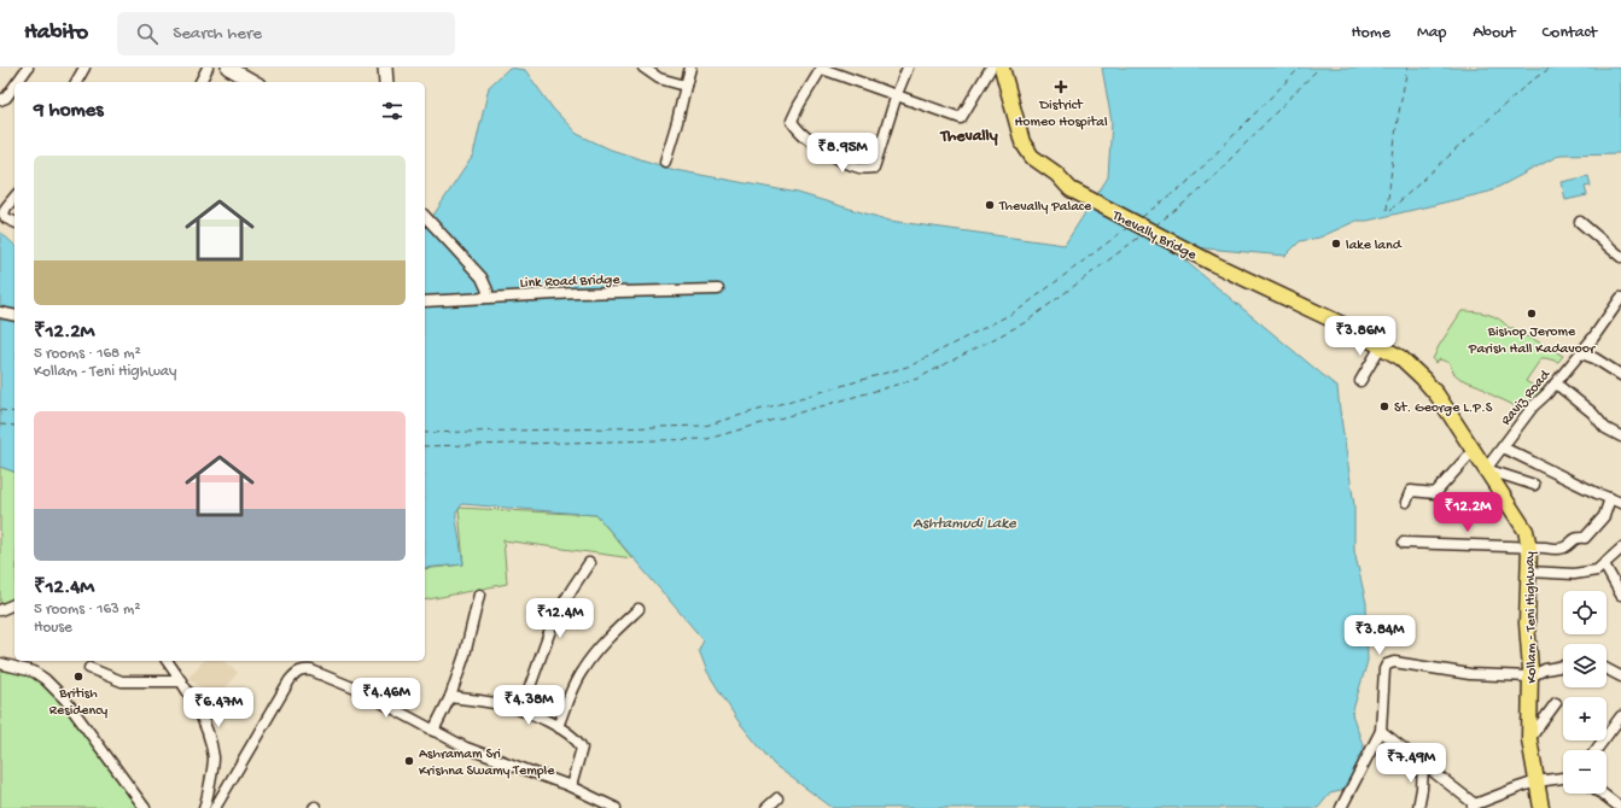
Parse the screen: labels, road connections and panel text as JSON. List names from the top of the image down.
{
  "streets": {
    "main road": ["Thevally Bridge", "Kollam - Teni Highway"],
    "street": ["Link Road Bridge", "Raviz Road"]
  },
  "crossings": [
    ["Thevally Bridge", "Kollam - Teni Highway"],
    ["Raviz Road", "Kollam - Teni Highway"]
  ],
  "districts": ["Thevally"],
  "water": ["Ashtamudi Lake"],
  "places": {
    "health": ["District Homeo Hospital"],
    "other": [
      "Thevally Palace",
      "lake land",
      "Bishop Jerome Parish Hall Kadavoor",
      "St. George L.P.S",
      "British Residency",
      "Ashramam Sri Krishna Swamy Temple"
    ]
  },
  "page": {
    "header": "Habito",
    "search": "Search here",
    "nav": [
      "Home",
      "Map",
      "About",
      "Contact"
    ],
    "heading": "9 homes",
    "price": [
      "₹8.95M",
      "₹3.86M",
      "₹12.2M",
      "₹12.4M",
      "₹3.84M",
      "₹4.46M",
      "₹4.38M",
      "₹6.47M",
      "₹7.49M"
    ],
    "list": [
      {
        "name": "₹12.2M",
        "note": "5 rooms · 168 m² · Kollam - Teni Highway"
      },
      {
        "name": "₹12.4M",
        "note": "5 rooms · 163 m² · House"
      }
    ],
    "map_buttons": ["+", "−"]
  }
}
